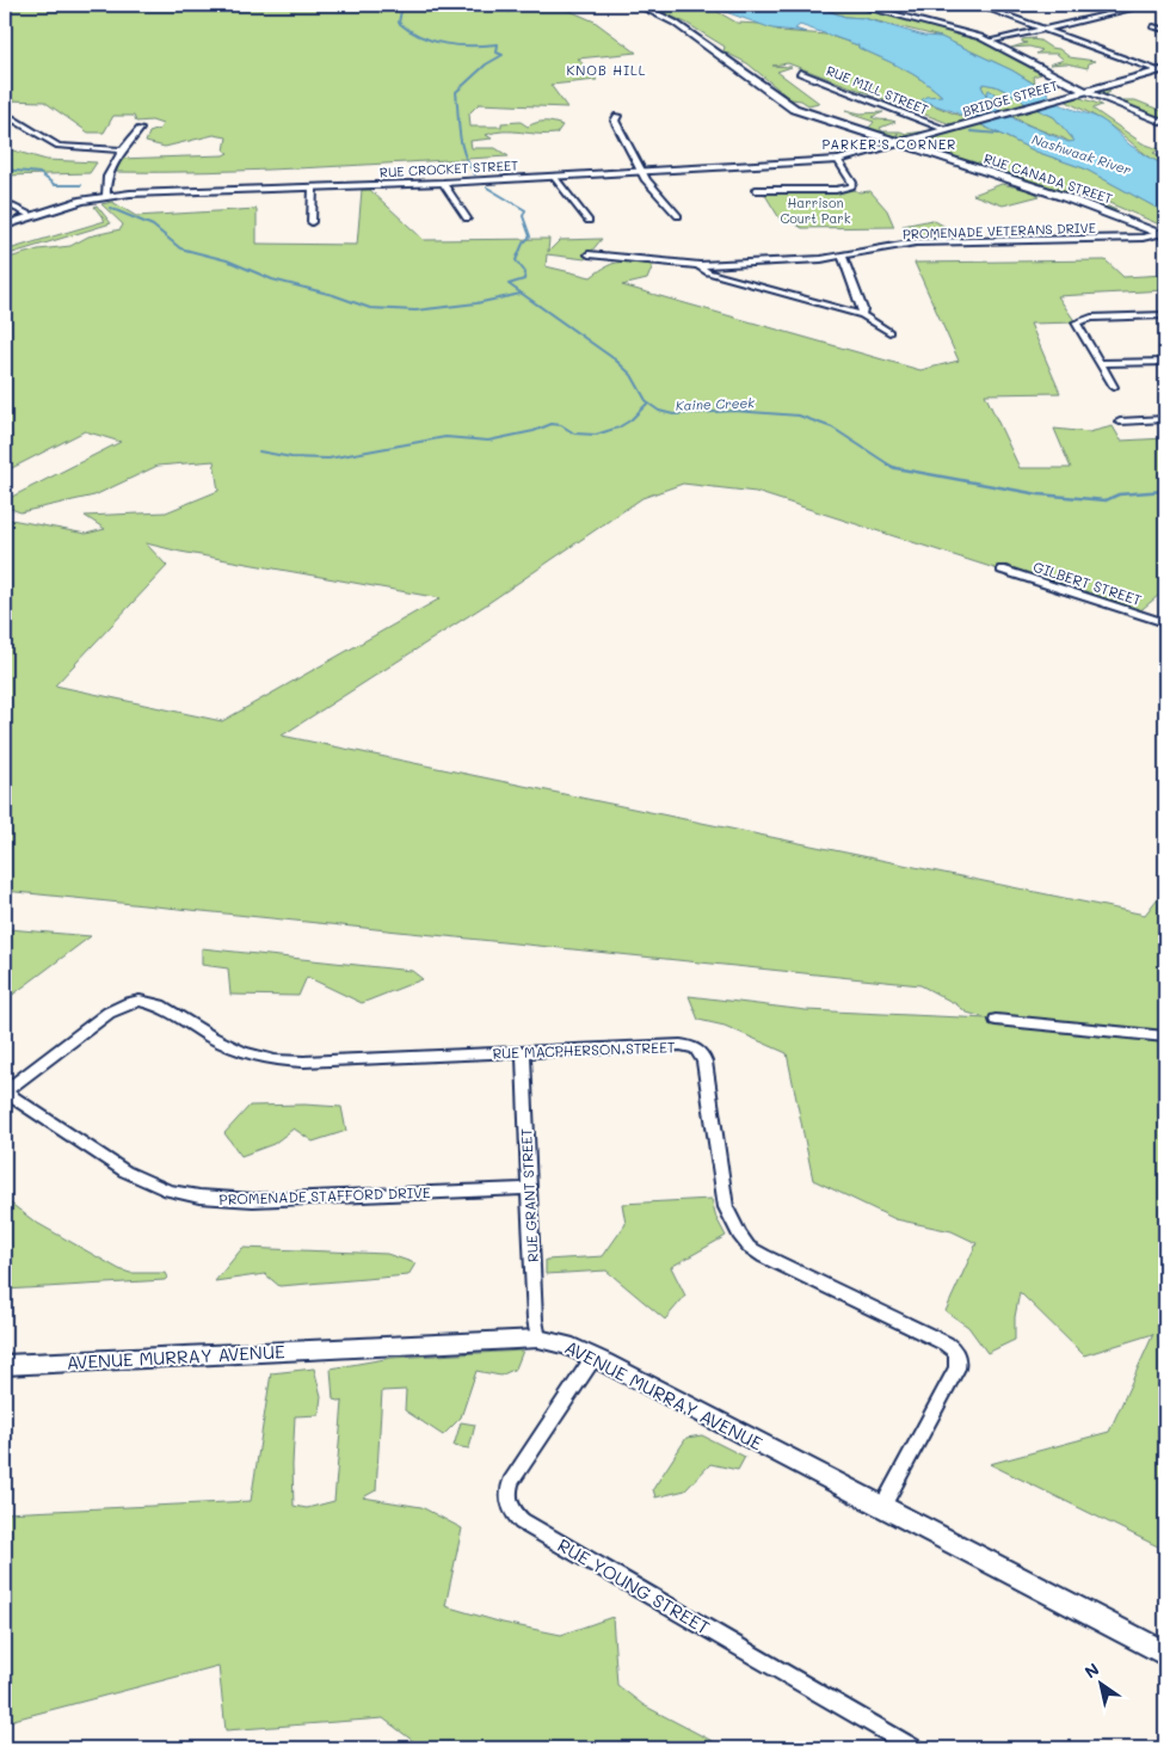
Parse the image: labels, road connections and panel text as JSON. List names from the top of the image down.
{
  "streets": {
    "street": [
      "RUE MILL STREET",
      "BRIDGE STREET",
      "RUE CROCKET STREET",
      "RUE CANADA STREET",
      "PROMENADE VETERANS DRIVE",
      "GILBERT STREET",
      "RUE MACPHERSON STREET",
      "PROMENADE STAFFORD DRIVE",
      "RUE GRANT STREET",
      "AVENUE MURRAY AVENUE",
      "RUE YOUNG STREET"
    ]
  },
  "crossings": [
    ["RUE MILL STREET", "BRIDGE STREET"],
    ["BRIDGE STREET", "RUE CROCKET STREET"],
    ["RUE CROCKET STREET", "RUE CANADA STREET"],
    ["RUE CANADA STREET", "PROMENADE VETERANS DRIVE"],
    ["RUE MACPHERSON STREET", "PROMENADE STAFFORD DRIVE"],
    ["RUE MACPHERSON STREET", "RUE GRANT STREET"],
    ["RUE MACPHERSON STREET", "AVENUE MURRAY AVENUE"],
    ["PROMENADE STAFFORD DRIVE", "RUE GRANT STREET"],
    ["RUE GRANT STREET", "AVENUE MURRAY AVENUE"],
    ["AVENUE MURRAY AVENUE", "RUE YOUNG STREET"]
  ],
  "districts": ["KNOB HILL", "PARKER'S CORNER"],
  "water": ["Nashwaak River", "Kaine Creek"],
  "parks": ["Harrison Court Park"],
  "north": "top left"
}
